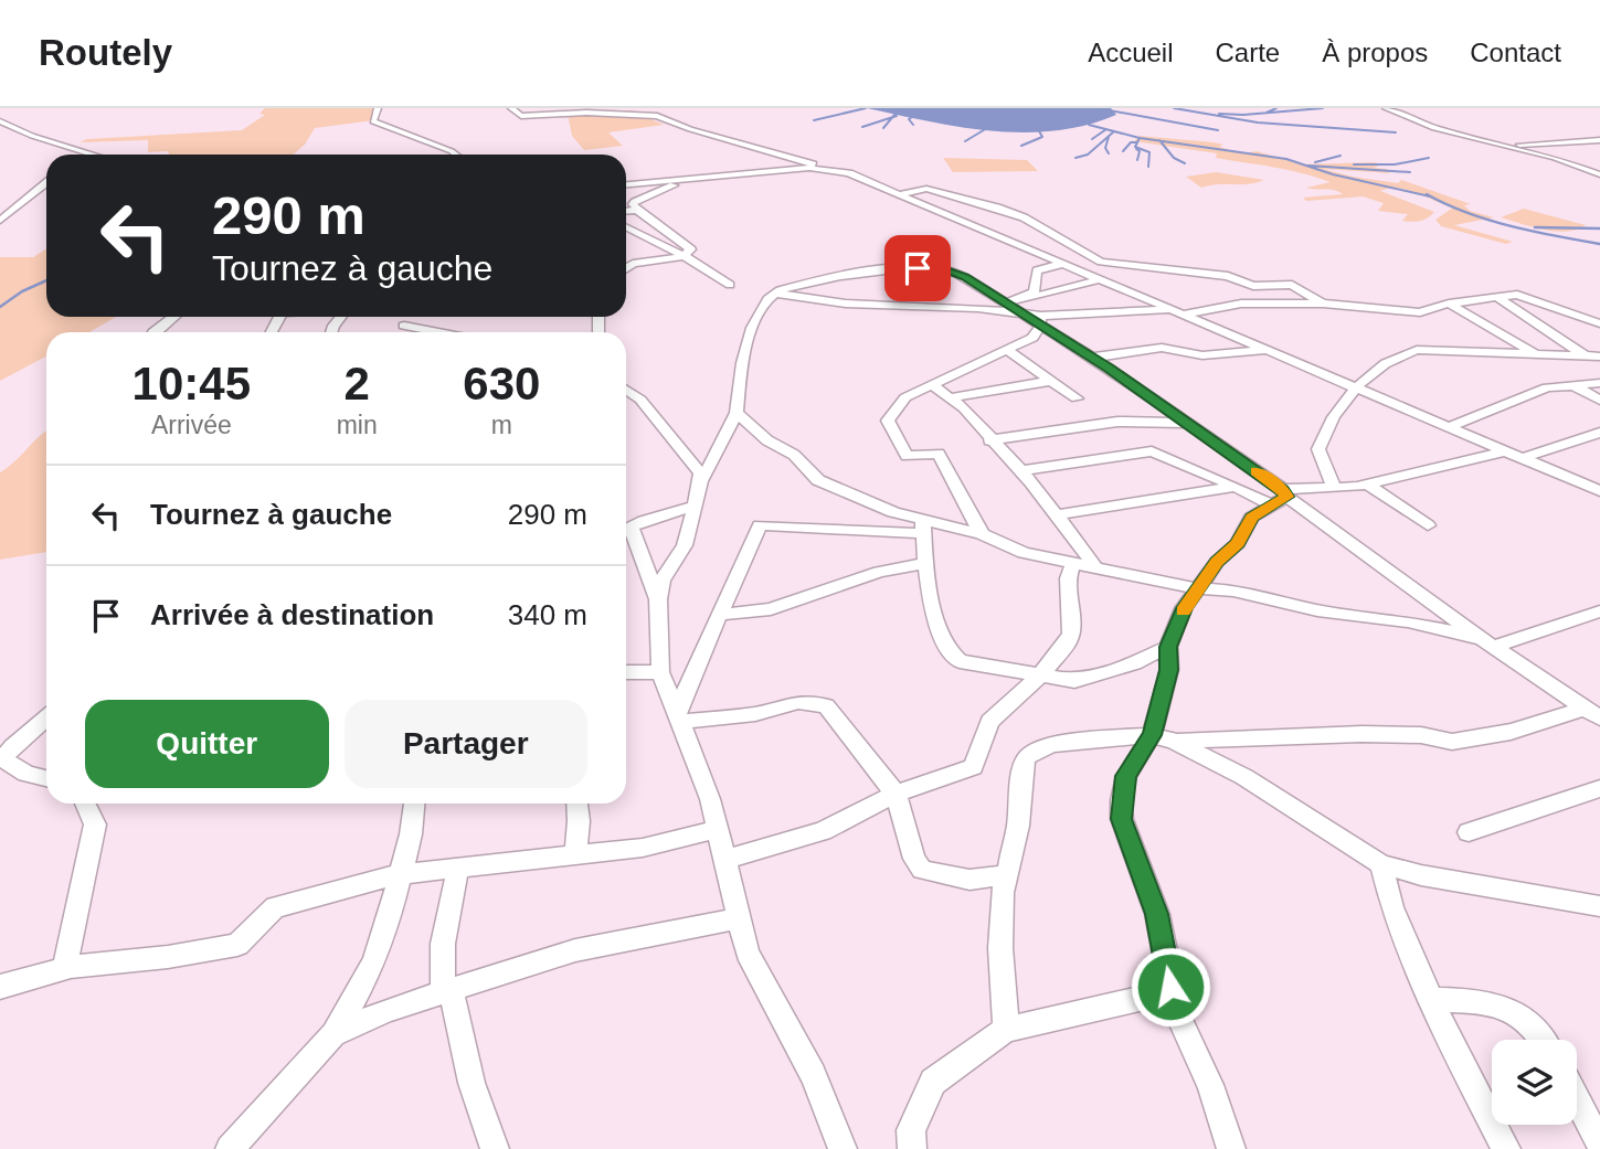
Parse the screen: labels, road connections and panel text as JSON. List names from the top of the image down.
{
  "page": {
    "header": "Routely",
    "nav": [
      "Accueil",
      "Carte",
      "À propos",
      "Contact"
    ],
    "turn": ["290 m", "Tournez à gauche"],
    "eta": [
      "10:45",
      "Arrivée",
      "2",
      "min",
      "630",
      "m"
    ],
    "list": [
      {
        "name": "Tournez à gauche",
        "value": "290 m"
      },
      {
        "name": "Arrivée à destination",
        "value": "340 m"
      }
    ],
    "buttons": ["Quitter", "Partager"]
  }
}
